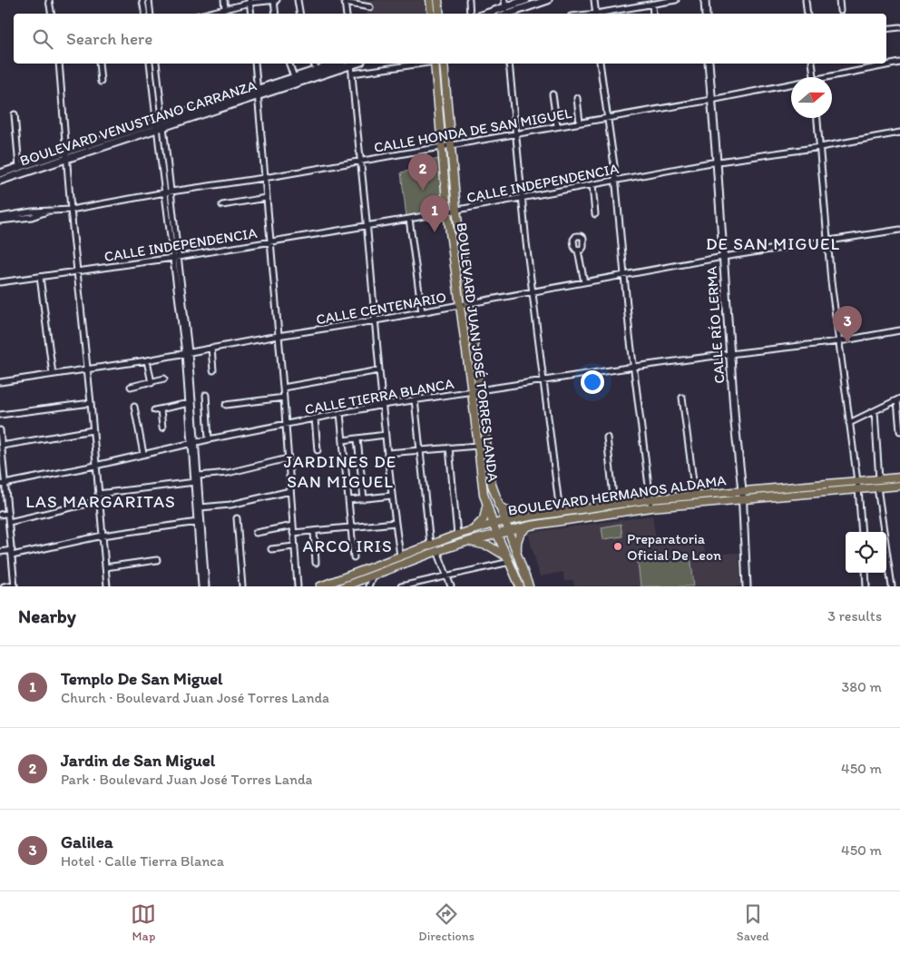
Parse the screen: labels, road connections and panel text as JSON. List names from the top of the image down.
{
  "streets": {
    "main road": [
      "BOULEVARD VENUSTIANO CARRANZA",
      "CALLE RÍO LERMA",
      "BOULEVARD JUAN JOSÉ TORRES LANDA",
      "BOULEVARD HERMANOS ALDAMA"
    ],
    "street": [
      "CALLE HONDA DE SAN MIGUEL",
      "CALLE INDEPENDENCIA",
      "CALLE CENTENARIO",
      "CALLE TIERRA BLANCA"
    ]
  },
  "crossings": [
    ["CALLE HONDA DE SAN MIGUEL", "CALLE RÍO LERMA"],
    ["CALLE HONDA DE SAN MIGUEL", "BOULEVARD JUAN JOSÉ TORRES LANDA"],
    ["CALLE INDEPENDENCIA", "CALLE RÍO LERMA"],
    ["CALLE INDEPENDENCIA", "BOULEVARD JUAN JOSÉ TORRES LANDA"],
    ["CALLE CENTENARIO", "CALLE RÍO LERMA"],
    ["CALLE CENTENARIO", "BOULEVARD JUAN JOSÉ TORRES LANDA"],
    ["CALLE RÍO LERMA", "CALLE TIERRA BLANCA"],
    ["CALLE RÍO LERMA", "BOULEVARD HERMANOS ALDAMA"],
    ["BOULEVARD JUAN JOSÉ TORRES LANDA", "CALLE TIERRA BLANCA"],
    ["BOULEVARD JUAN JOSÉ TORRES LANDA", "BOULEVARD HERMANOS ALDAMA"]
  ],
  "districts": [
    "DE SAN MIGUEL",
    "JARDINES DE SAN MIGUEL",
    "LAS MARGARITAS",
    "ARCO IRIS"
  ],
  "places": ["Preparatoria Oficial De Leon"],
  "north": "right",
  "page": {
    "search": "Search here",
    "pins": ["2", "1", "3"],
    "heading": ["Nearby", "3 results"],
    "list": [
      {
        "mark": "1",
        "name": "Templo De San Miguel",
        "note": "Church · Boulevard Juan José Torres Landa",
        "value": "380 m"
      },
      {
        "mark": "2",
        "name": "Jardin de San Miguel",
        "note": "Park · Boulevard Juan José Torres Landa",
        "value": "450 m"
      },
      {
        "mark": "3",
        "name": "Galilea",
        "note": "Hotel · Calle Tierra Blanca",
        "value": "450 m"
      }
    ],
    "nav": ["Map", "Directions", "Saved"]
  }
}
